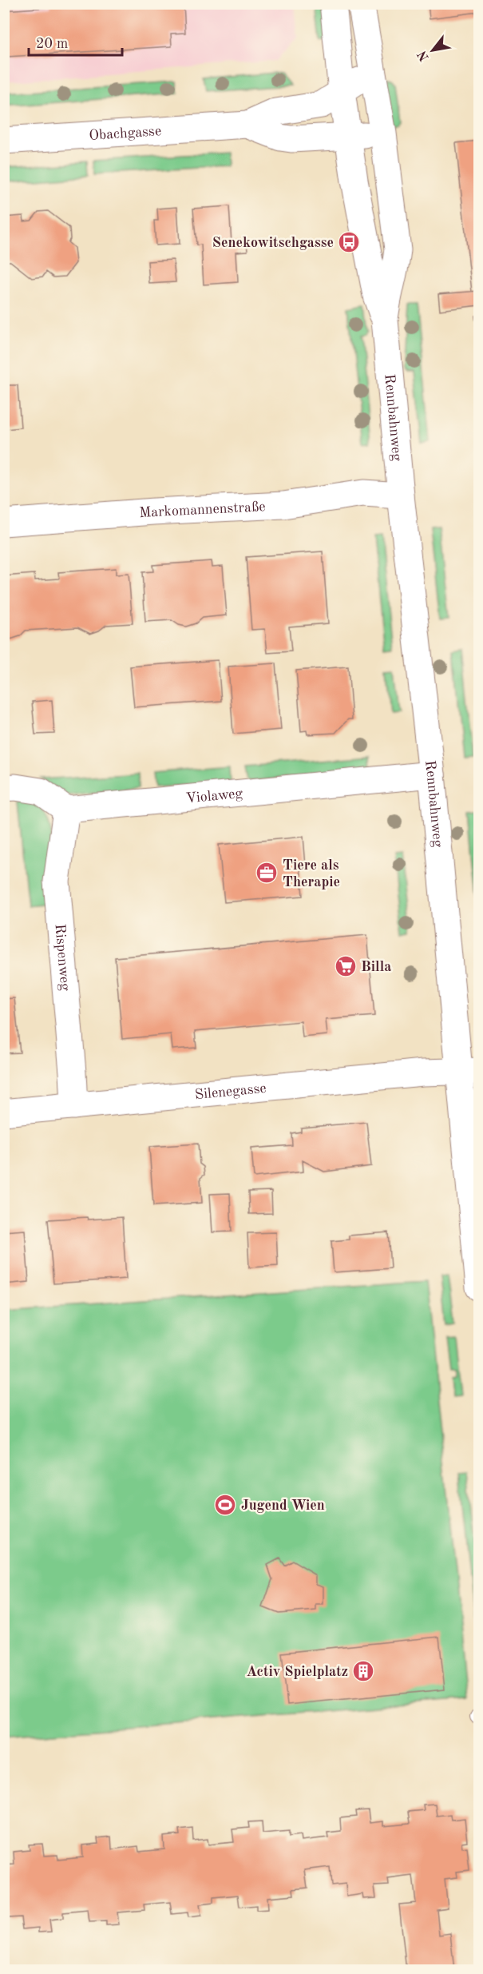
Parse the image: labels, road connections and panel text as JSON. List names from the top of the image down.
{
  "streets": {
    "street": [
      "Obachgasse",
      "Rennbahnweg",
      "Markomannenstraße",
      "Violaweg",
      "Rispenweg",
      "Silenegasse"
    ]
  },
  "crossings": [
    ["Obachgasse", "Rennbahnweg"],
    ["Rennbahnweg", "Markomannenstraße"],
    ["Rennbahnweg", "Violaweg"],
    ["Rennbahnweg", "Silenegasse"],
    ["Violaweg", "Rispenweg"],
    ["Rispenweg", "Silenegasse"]
  ],
  "places": {
    "bus stop": ["Senekowitschgasse"],
    "office": ["Tiere als Therapie"],
    "supermarket": ["Billa"],
    "sports": ["Jugend Wien"],
    "building": ["Activ Spielplatz"]
  },
  "scale_bar": "20 m",
  "north": "bottom left"
}
